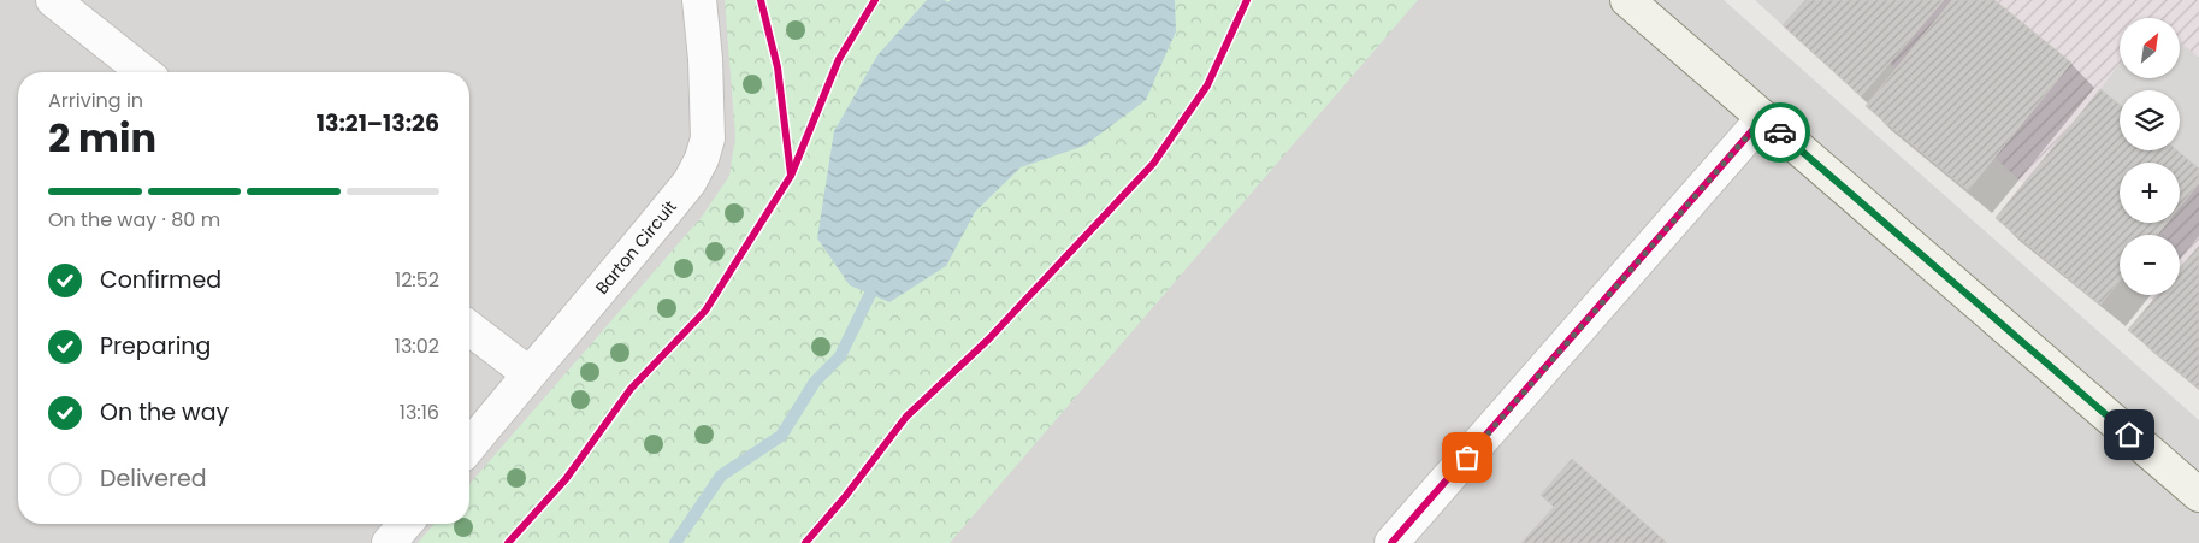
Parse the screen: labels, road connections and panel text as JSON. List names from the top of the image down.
{
  "streets": {
    "street": ["Barton Circuit"]
  },
  "north": "top right",
  "page": {
    "map_buttons": ["+", "−"],
    "heading": ["2 min", "Arriving in", "13:21–13:26"],
    "bar": "On the way · 80 m",
    "list": [
      ["Confirmed", "12:52"],
      ["Preparing", "13:02"],
      ["On the way", "13:16"],
      "Delivered"
    ]
  }
}
